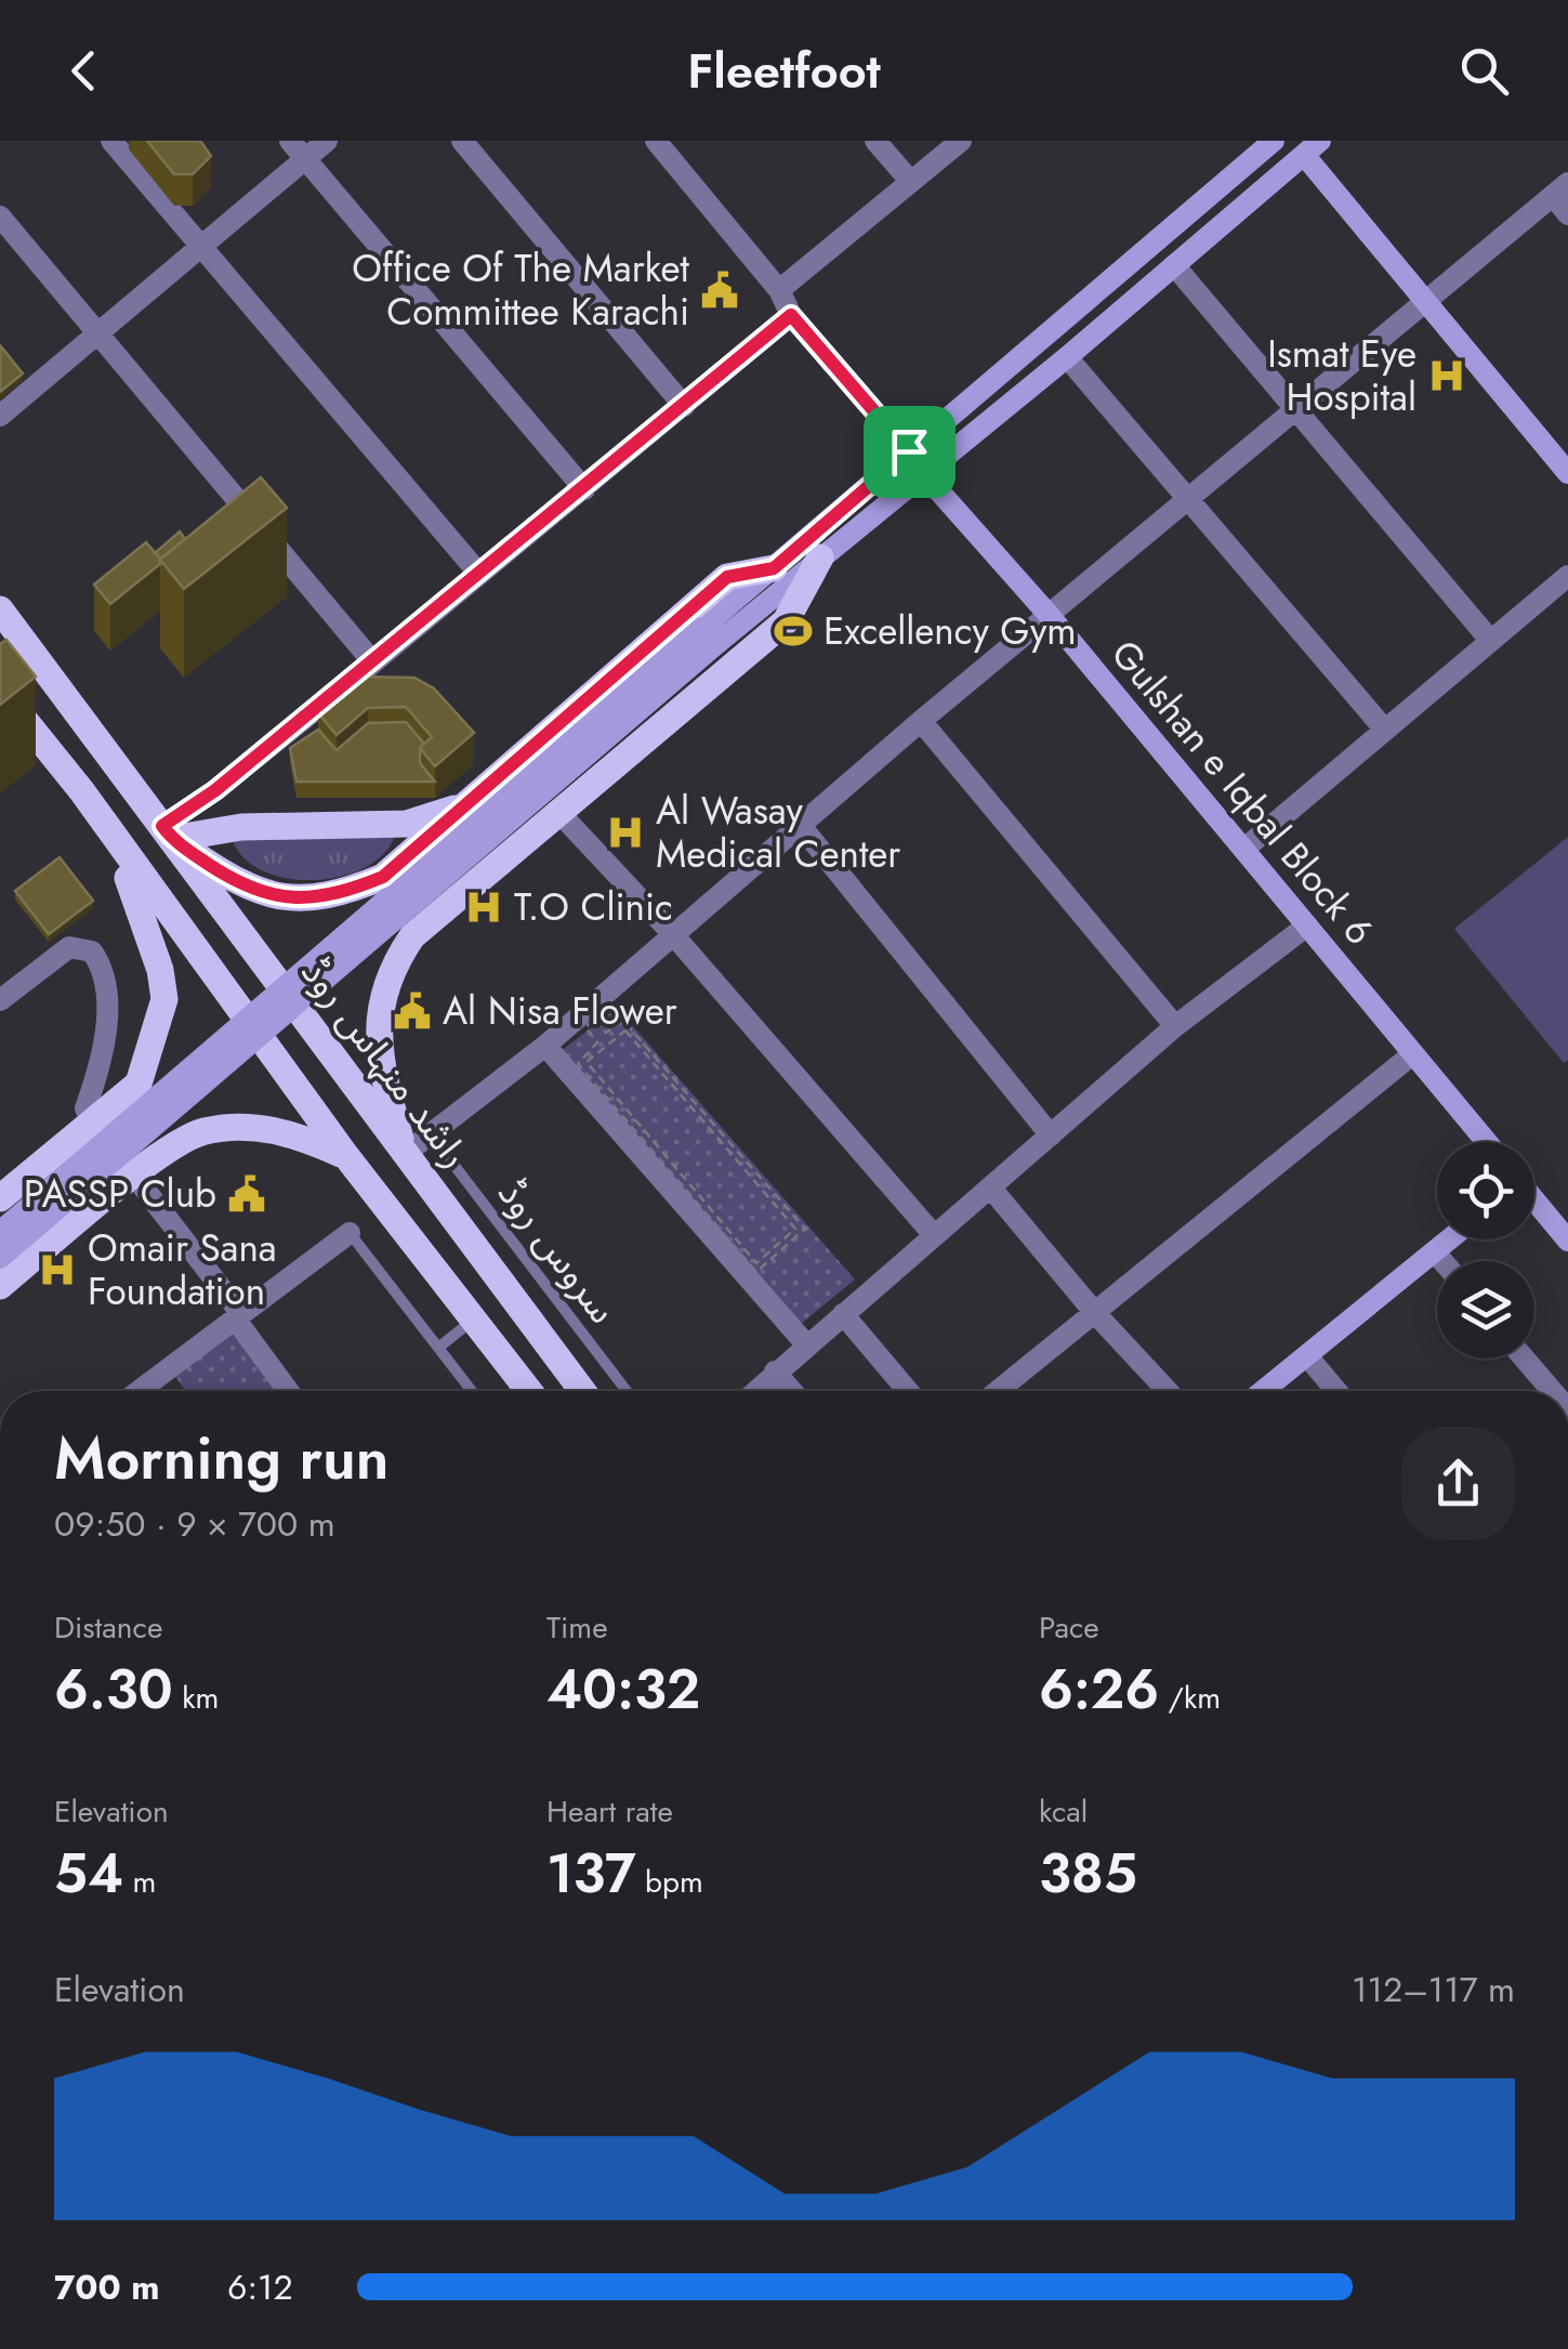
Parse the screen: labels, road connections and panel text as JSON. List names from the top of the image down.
{
  "streets": {
    "main road": ["Gulshan e Iqbal Block 6", "راشد منہاس روڈ"],
    "lane": ["سروس روڈ"]
  },
  "places": {
    "public building": ["Office Of The Market Committee Karachi", "Al Nisa Flower", "PASSP Club"],
    "hospital": [
      "Ismat Eye Hospital",
      "Al Wasay Medical Center",
      "T.O Clinic",
      "Omair Sana Foundation"
    ],
    "sports": ["Excellency Gym"]
  },
  "page": {
    "header": "Fleetfoot",
    "heading": ["Morning run", "09:50 · 9 × 700 m"],
    "stats": [
      ["Distance", "6.30 km"],
      ["Time", "40:32"],
      ["Pace", "6:26 /km"],
      ["Elevation", "54 m"],
      ["Heart rate", "137 bpm"],
      ["kcal", "385"]
    ],
    "chart": ["Elevation", "112–117 m"],
    "list": [
      {
        "name": "700 m",
        "note": "6:12"
      }
    ]
  }
}
